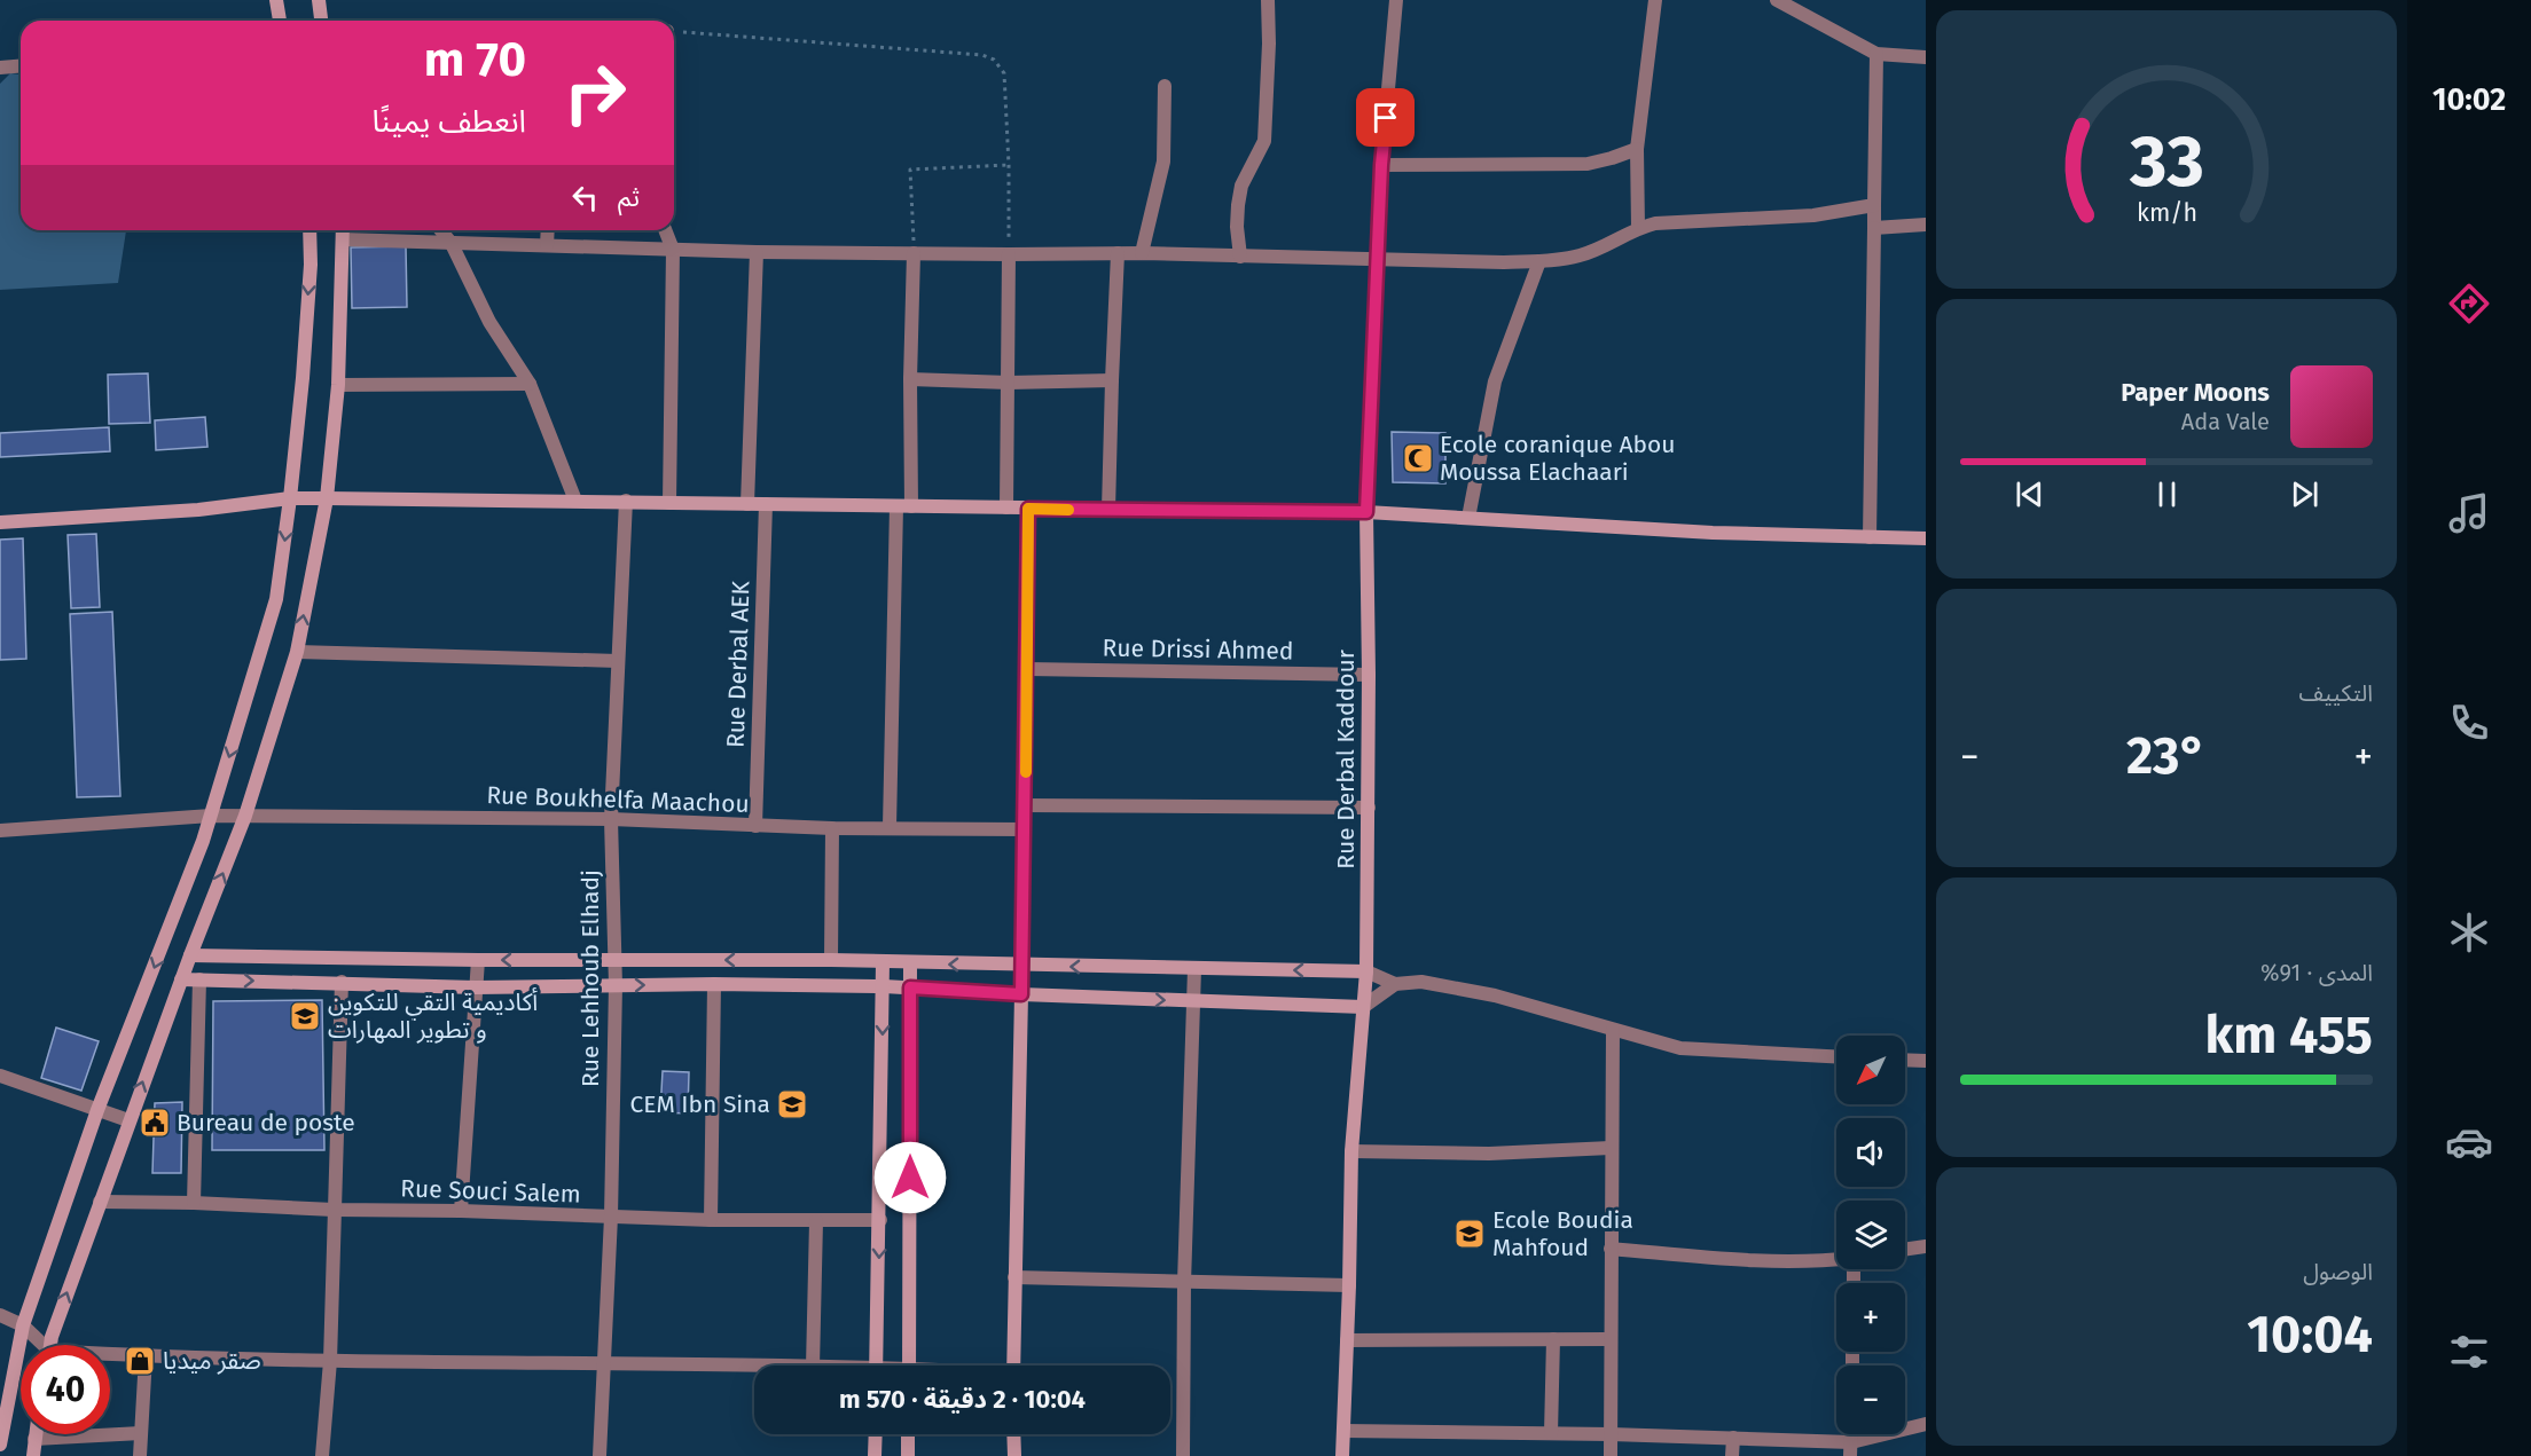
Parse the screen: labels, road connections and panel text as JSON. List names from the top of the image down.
{
  "streets": {
    "street": [
      "Rue Drissi Ahmed",
      "Rue Derbal AEK",
      "Rue Derbal Kaddour",
      "Rue Boukhelfa Maachou",
      "Rue Lehhoub Elhadj",
      "Rue Souci Salem"
    ]
  },
  "crossings": [
    ["Rue Drissi Ahmed", "Rue Derbal Kaddour"],
    ["Rue Derbal AEK", "Rue Boukhelfa Maachou"],
    ["Rue Boukhelfa Maachou", "Rue Lehhoub Elhadj"],
    ["Rue Lehhoub Elhadj", "Rue Souci Salem"]
  ],
  "places": {
    "mosque": ["Ecole coranique Abou Moussa Elachaari"],
    "school or university": ["أكاديمية التقي للتكوين و تطوير المهارات", "CEM Ibn Sina", "Ecole Boudia Mahfoud"],
    "public building": ["Bureau de poste"],
    "shop": ["صقر ميديا"]
  },
  "north": "bottom left",
  "page": {
    "tabs": "10:02",
    "turn": ["70 m", "انعطف يمينًا"],
    "then": "ثم",
    "song": ["Paper Moons", "Ada Vale"],
    "tile": [
      "التكييف",
      ["المدى · 91%", "455 km"],
      ["الوصول", "10:04"]
    ],
    "heat": ["−", "23°", "+"],
    "map_buttons": ["+", "−"],
    "limit": "40",
    "trip": "10:04 · 2 دقيقة · 570 m",
    "gauge": ["33", "km/h"]
  }
}
